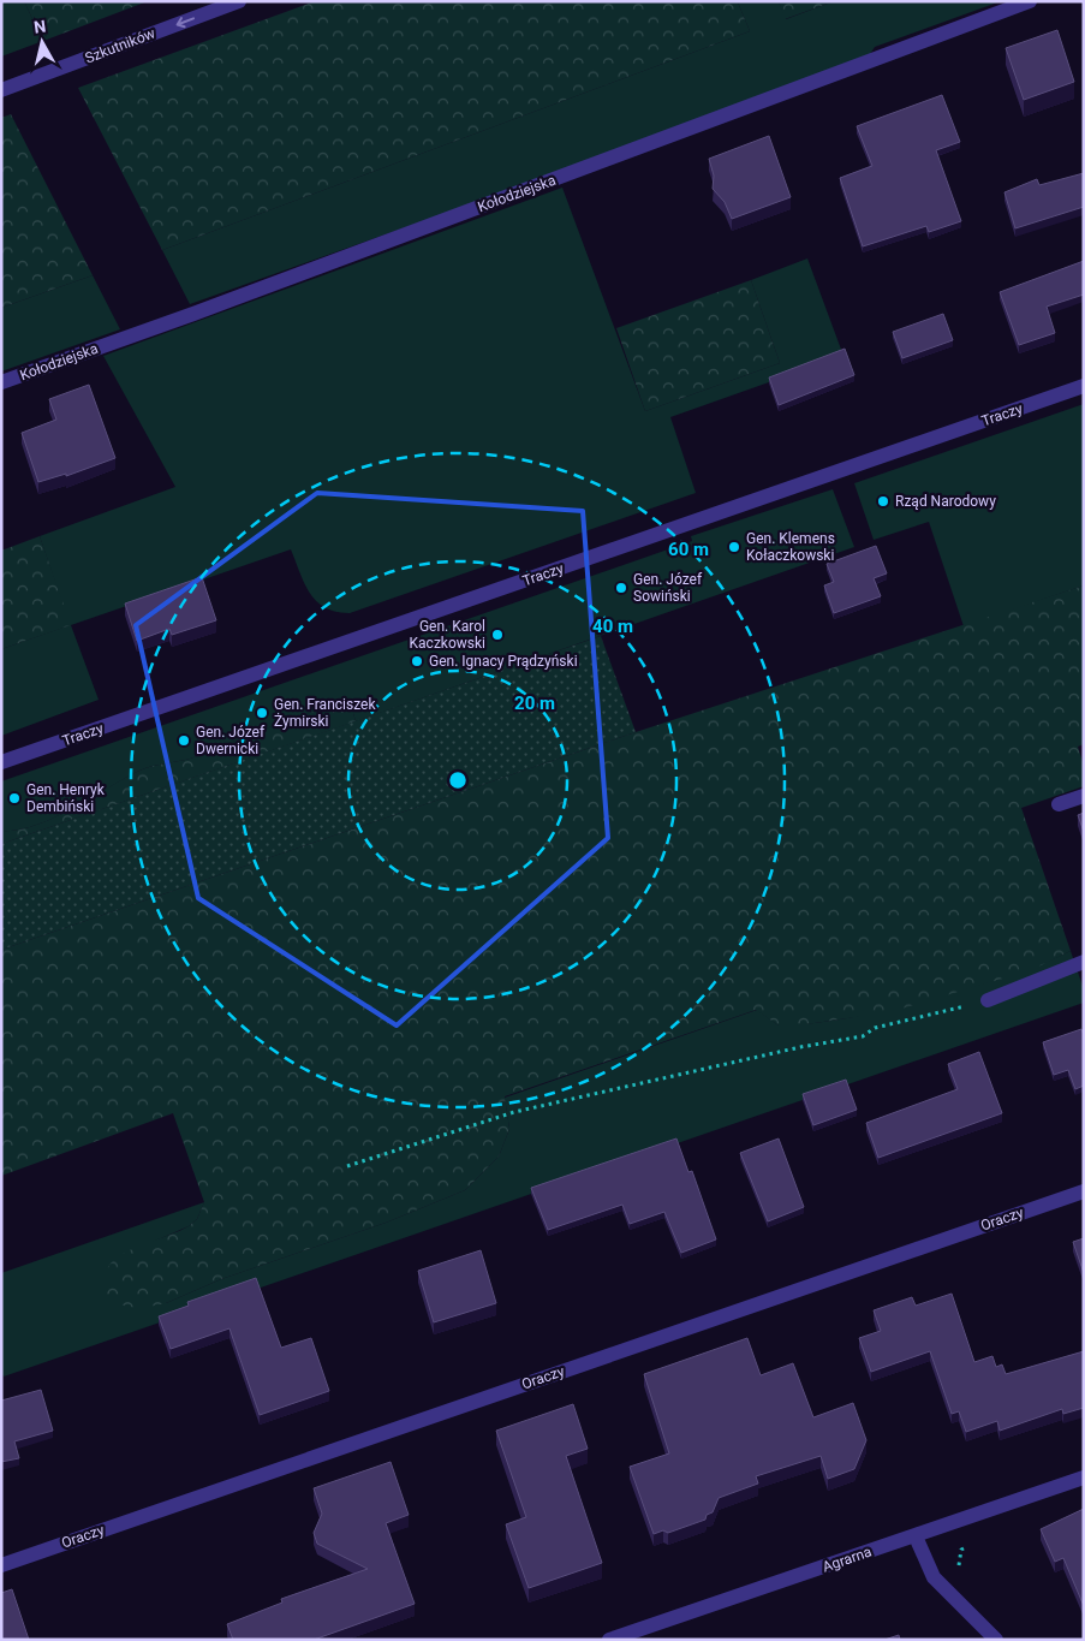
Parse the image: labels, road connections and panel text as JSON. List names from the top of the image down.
{
  "streets": {
    "street": [
      "Szkutników",
      "Kołodziejska",
      "Traczy",
      "Oraczy",
      "Agrarna"
    ]
  },
  "one_way": ["Szkutników"],
  "places": [
    "Rząd Narodowy",
    "Gen. Klemens Kołaczkowski",
    "Gen. Józef Sowiński",
    "Gen. Karol Kaczkowski",
    "Gen. Ignacy Prądzyński",
    "Gen. Franciszek Żymirski",
    "Gen. Józef Dwernicki",
    "Gen. Henryk Dembiński"
  ],
  "north": "top",
  "rings": ["60 m", "40 m", "20 m"]
}
